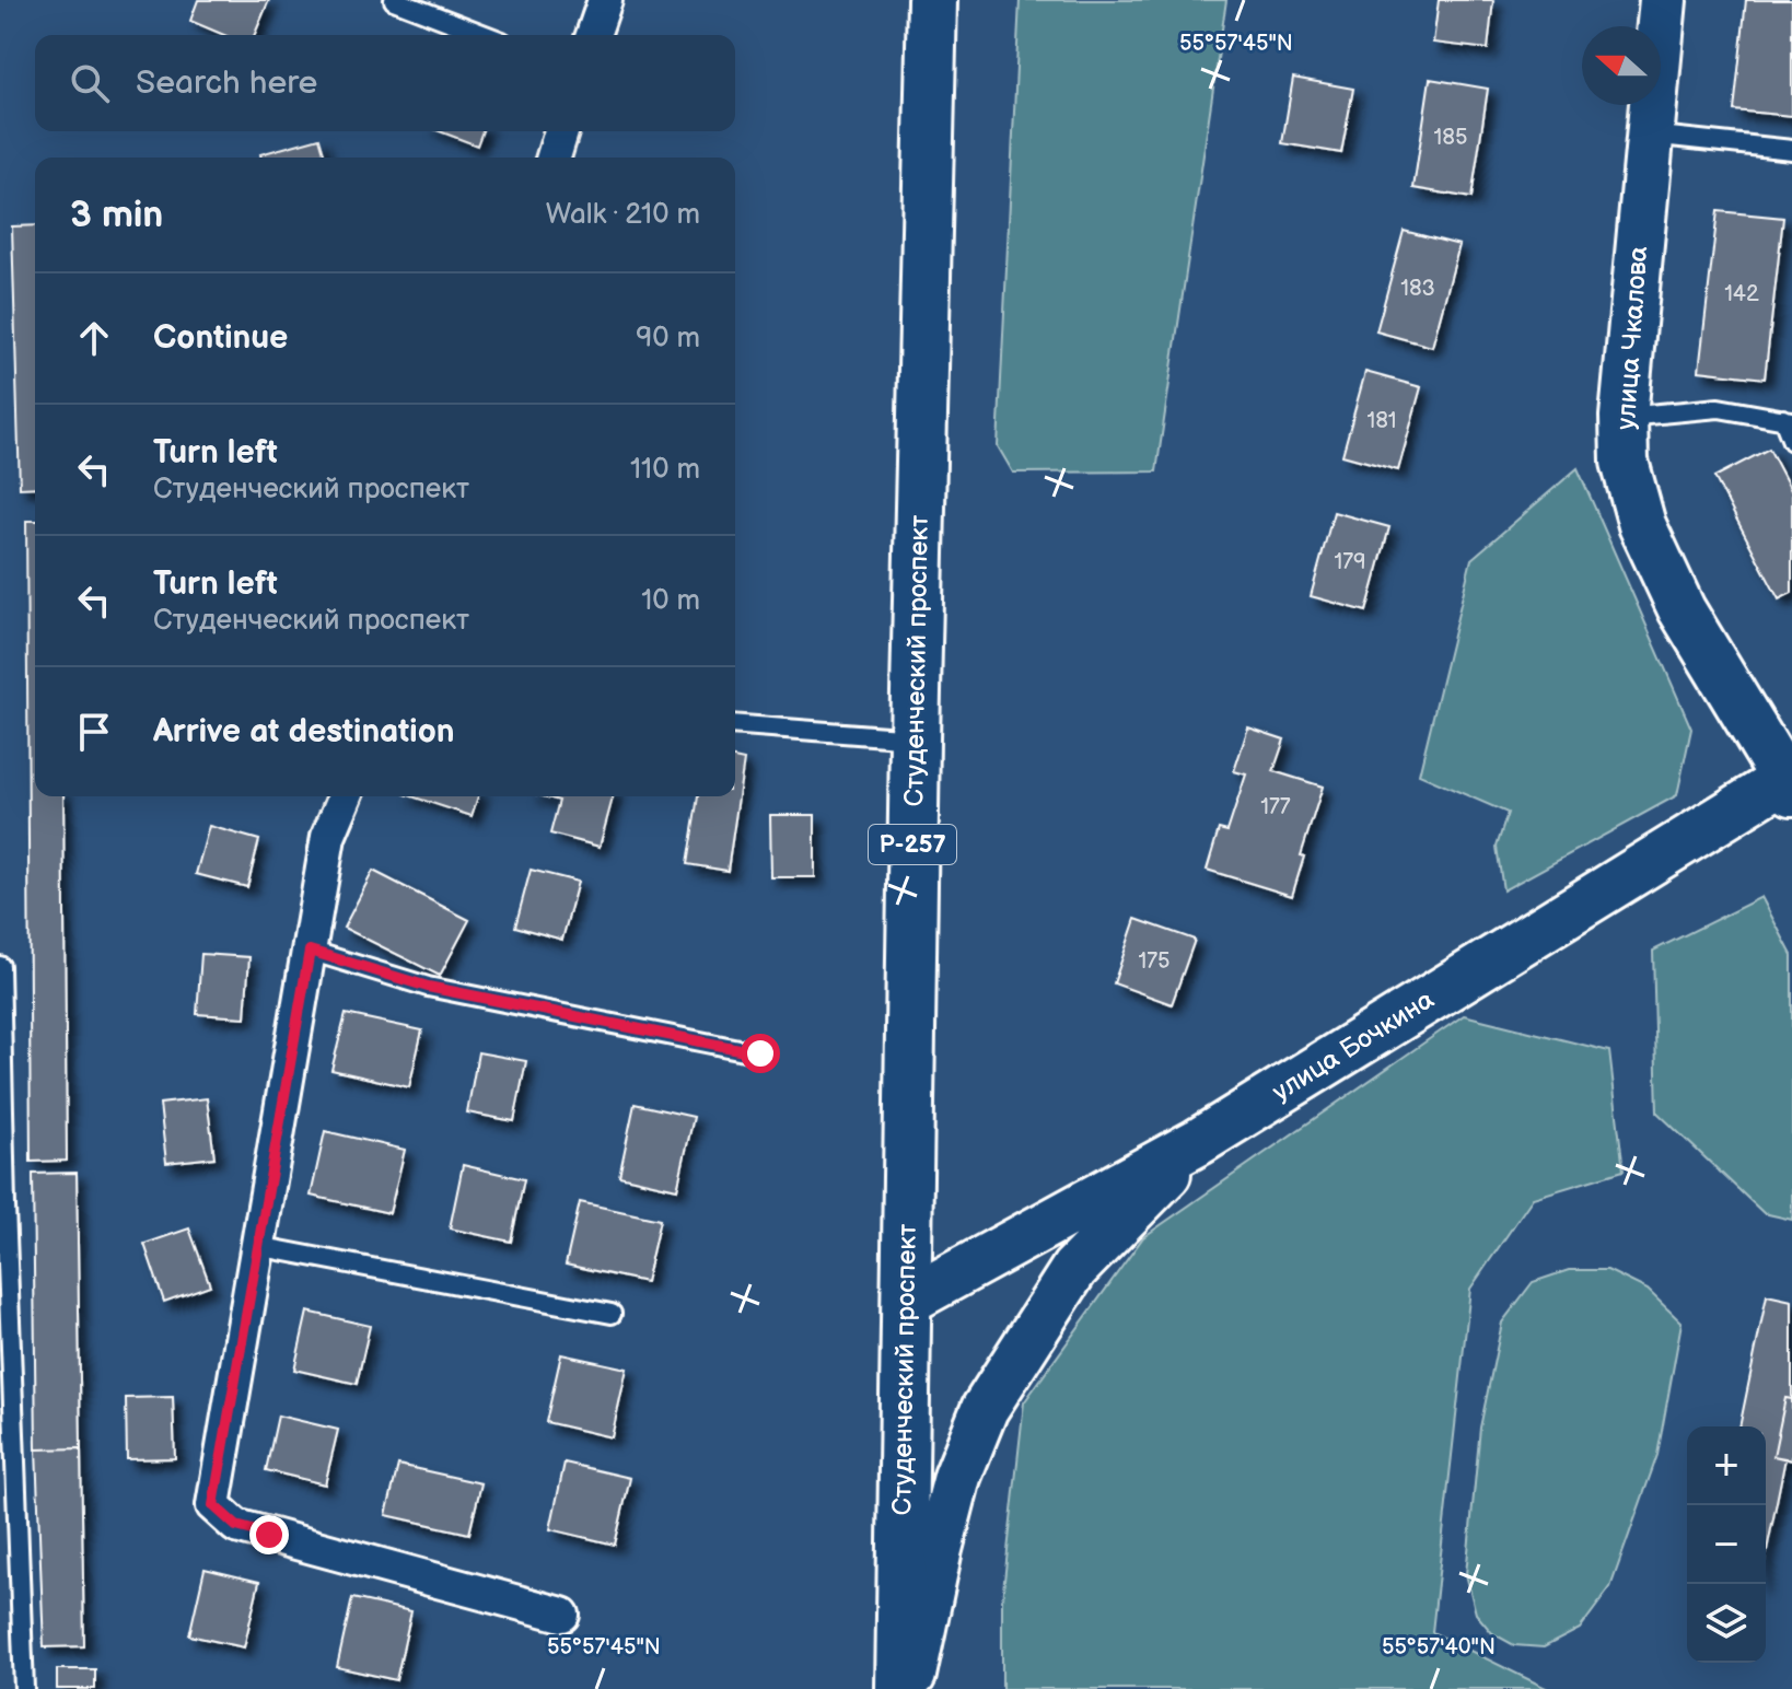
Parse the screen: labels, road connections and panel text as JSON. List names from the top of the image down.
{
  "streets": {
    "highway": ["Студенческий проспект", "Р-257"],
    "main road": ["улица Чкалова", "улица Бочкина"]
  },
  "crossings": [
    ["улица Чкалова", "улица Бочкина"],
    ["Студенческий проспект", "улица Бочкина"]
  ],
  "house_numbers": [
    "185",
    "183",
    "142",
    "181",
    "179",
    "177",
    "175"
  ],
  "north": "left",
  "page": {
    "search": "Search here",
    "heading": ["3 min", "Walk · 210 m"],
    "list": [
      ["Continue", "90 m"],
      ["Turn left", "Студенческий проспект", "110 m"],
      ["Turn left", "Студенческий проспект", "10 m"],
      "Arrive at destination"
    ],
    "map_buttons": ["+", "−"]
  },
  "coordinates": ["55°57'45\"N", "55°57'40\"N"]
}
